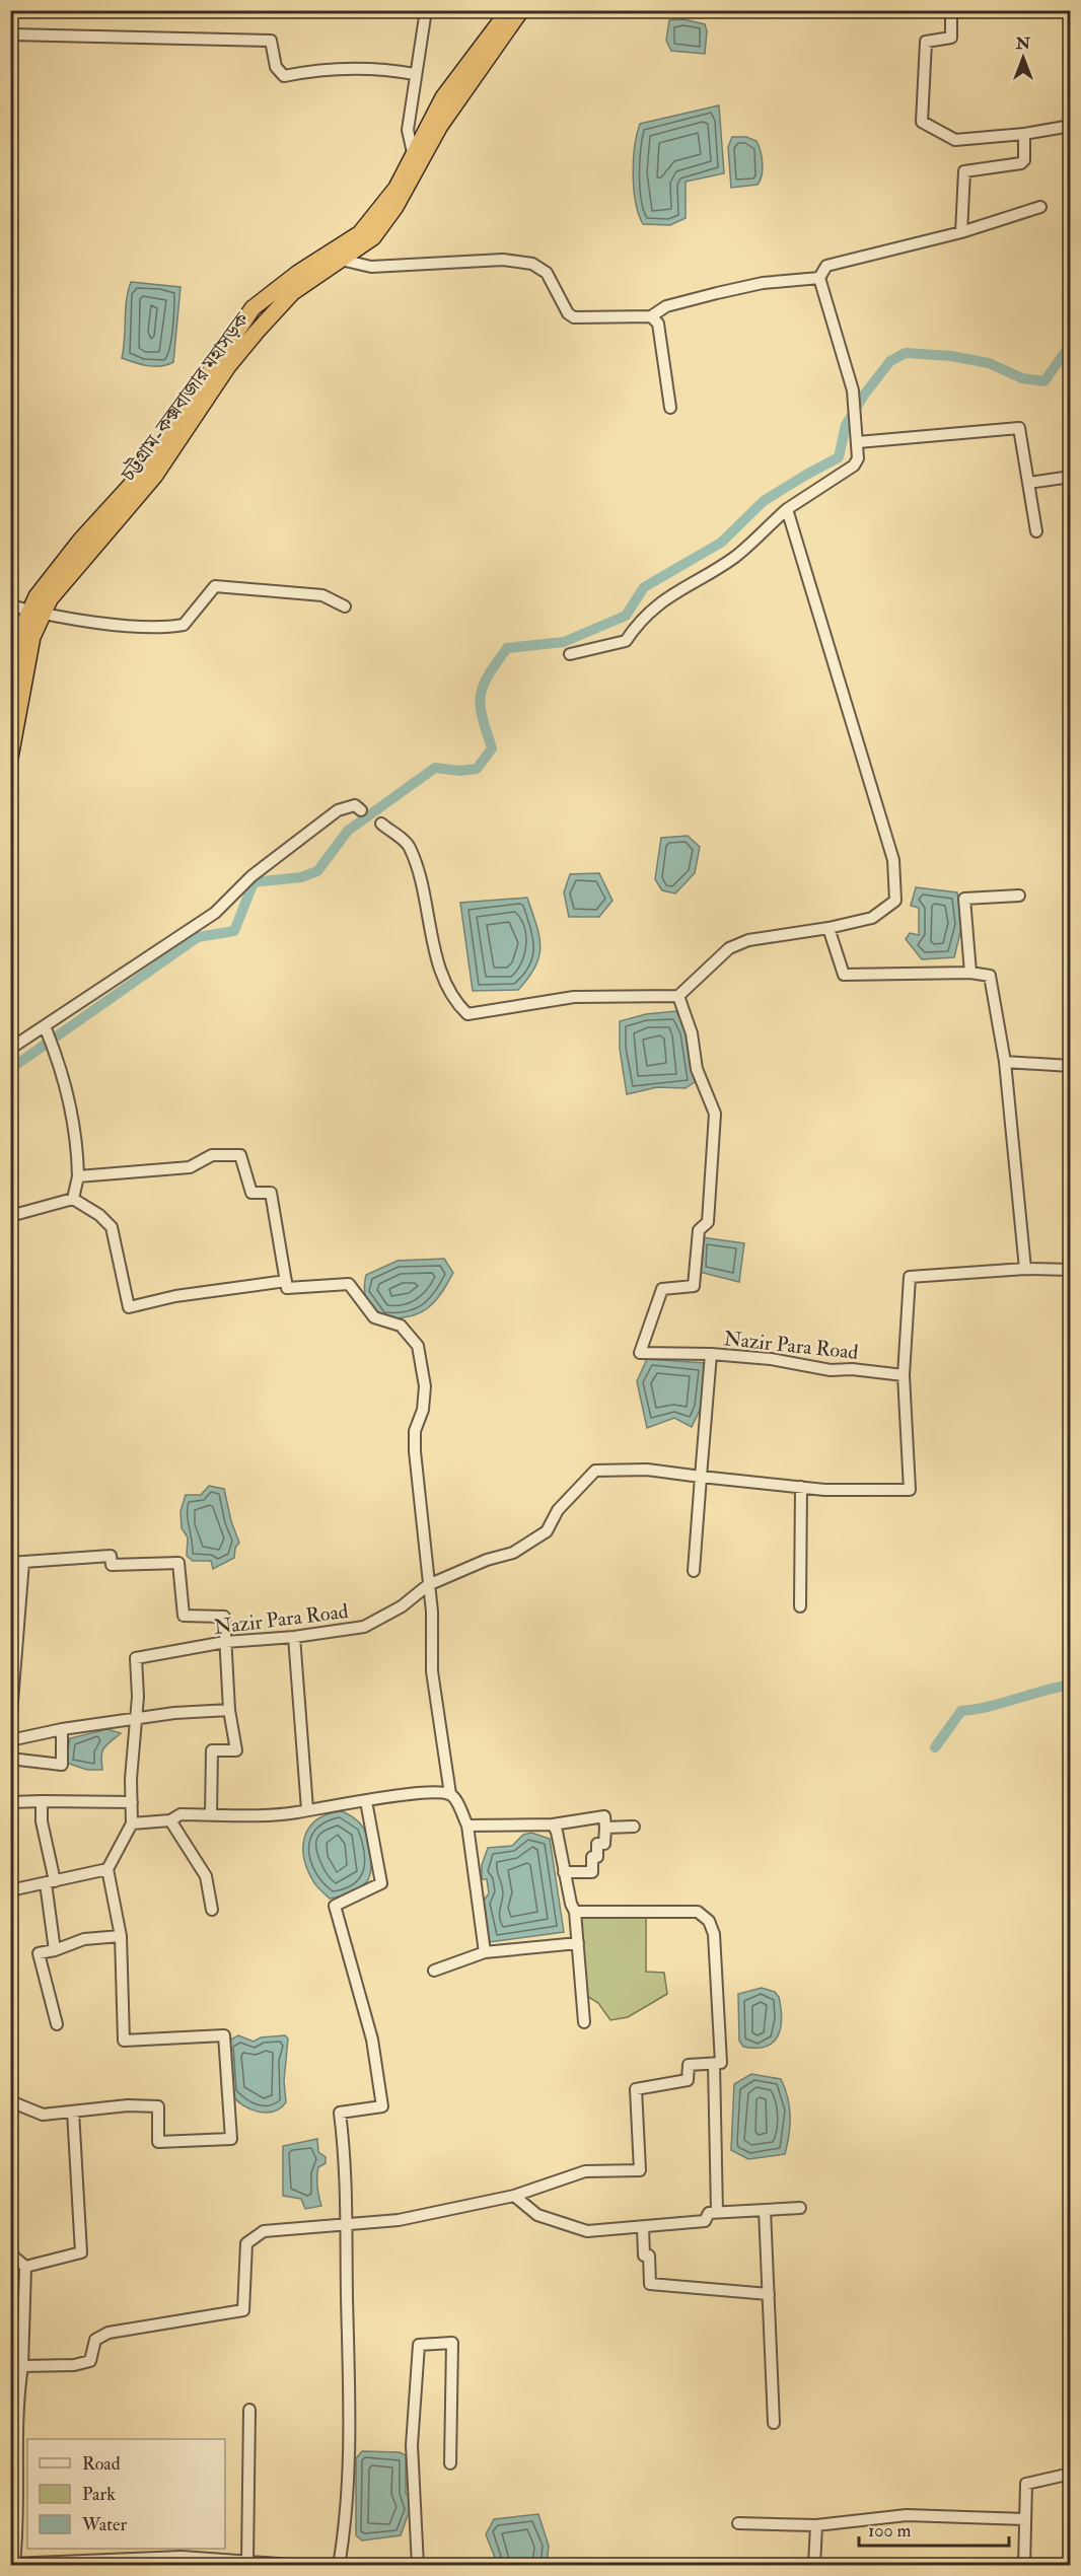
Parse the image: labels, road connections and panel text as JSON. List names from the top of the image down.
{
  "streets": {
    "highway": ["চট্টগ্রাম-কক্সবাজার মহাসড়ক"],
    "street": ["Nazir Para Road"]
  },
  "legend": ["Road", "Park", "Water"],
  "scale_bar": "100 m",
  "north": "top"
}
